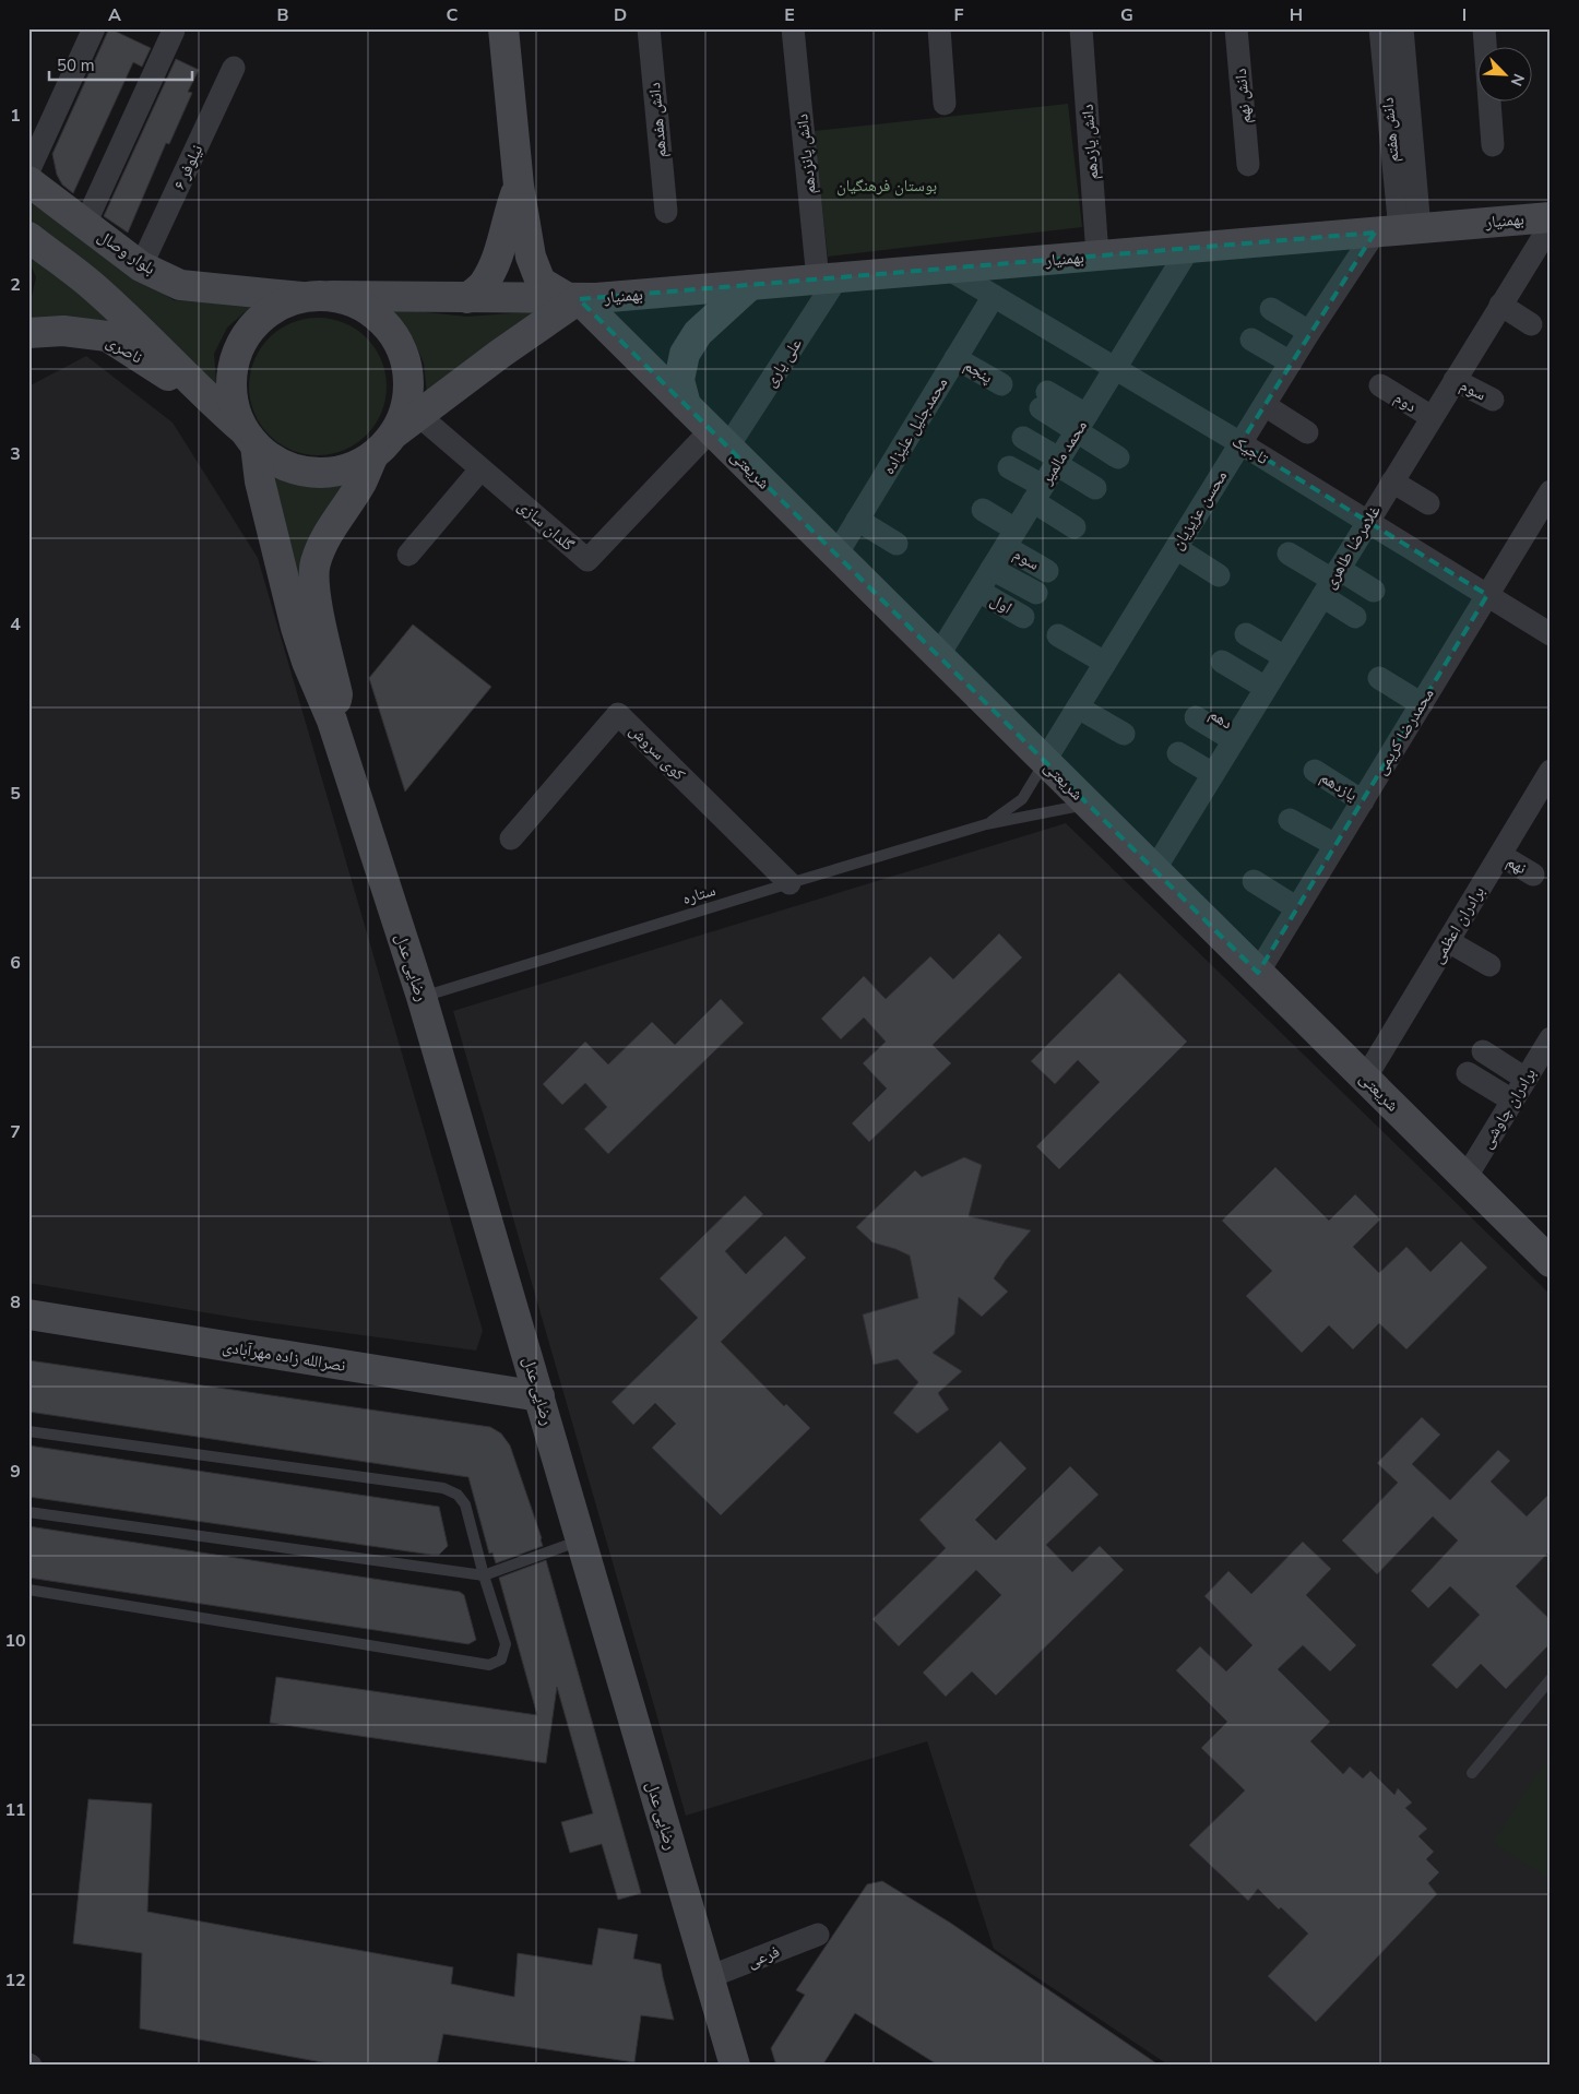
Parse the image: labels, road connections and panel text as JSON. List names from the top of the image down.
{
  "streets": {
    "main road": [
      "بهمنیار",
      "بلوار وصال",
      "ناصری",
      "شریعتی",
      "رضایی عدل",
      "نصرالله زاده مهرآبادی"
    ],
    "street": [
      "دانش نهم",
      "دانش هفدهم",
      "دانش هفتم",
      "دانش یازدهم",
      "دانش پانزدهم",
      "نیلوفر ۶",
      "علی یاری",
      "پنجم",
      "سوم",
      "دوم",
      "محمدجلیل علیزاده",
      "تاجیک",
      "محمد مالمیر",
      "محسن عزیزیان",
      "گلدان سازی",
      "غلامرضا طاهری",
      "اول",
      "محمدرضا کریمی",
      "کوی سروش",
      "یازدهم",
      "نهم",
      "برادران اعظمی",
      "برادران چاوشی",
      "فرعی"
    ],
    "lane": ["ستاره"]
  },
  "crossings": [
    ["دانش هفتم", "بهمنیار"],
    ["دانش هفتم", "محسن عزیزیان"],
    ["دانش یازدهم", "بهمنیار"],
    ["دانش پانزدهم", "بهمنیار"],
    ["دانش پانزدهم", "علی یاری"],
    ["نیلوفر ۶", "بلوار وصال"],
    ["بهمنیار", "بلوار وصال"],
    ["بهمنیار", "علی یاری"],
    ["بهمنیار", "تاجیک"],
    ["بهمنیار", "محمد مالمیر"],
    ["بهمنیار", "شریعتی"],
    ["بهمنیار", "محسن عزیزیان"],
    ["بهمنیار", "رضایی عدل"],
    ["بلوار وصال", "رضایی عدل"],
    ["علی یاری", "شریعتی"],
    ["علی یاری", "گلدان سازی"],
    ["پنجم", "محمدجلیل علیزاده"],
    ["سوم", "محمد مالمیر"],
    ["سوم", "غلامرضا طاهری"],
    ["دوم", "غلامرضا طاهری"],
    ["محمدجلیل علیزاده", "تاجیک"],
    ["محمدجلیل علیزاده", "شریعتی"],
    ["تاجیک", "محمد مالمیر"],
    ["تاجیک", "محسن عزیزیان"],
    ["تاجیک", "غلامرضا طاهری"],
    ["تاجیک", "محمدرضا کریمی"],
    ["محمد مالمیر", "شریعتی"],
    ["محمد مالمیر", "اول"],
    ["شریعتی", "محسن عزیزیان"],
    ["شریعتی", "گلدان سازی"],
    ["شریعتی", "غلامرضا طاهری"],
    ["شریعتی", "محمدرضا کریمی"],
    ["شریعتی", "ستاره"],
    ["شریعتی", "برادران اعظمی"],
    ["شریعتی", "برادران چاوشی"],
    ["محسن عزیزیان", "ستاره"],
    ["محمدرضا کریمی", "یازدهم"],
    ["کوی سروش", "ستاره"],
    ["نهم", "برادران اعظمی"],
    ["ستاره", "رضایی عدل"],
    ["رضایی عدل", "نصرالله زاده مهرآبادی"],
    ["رضایی عدل", "فرعی"]
  ],
  "parks": ["بوستان فرهنگیان"],
  "scale_bar": "50 m",
  "north": "bottom right",
  "grid": {
    "columns": [
      "A",
      "B",
      "C",
      "D",
      "E",
      "F",
      "G",
      "H",
      "I"
    ],
    "rows": [
      "1",
      "2",
      "3",
      "4",
      "5",
      "6",
      "7",
      "8",
      "9",
      "10",
      "11",
      "12"
    ]
  }
}
